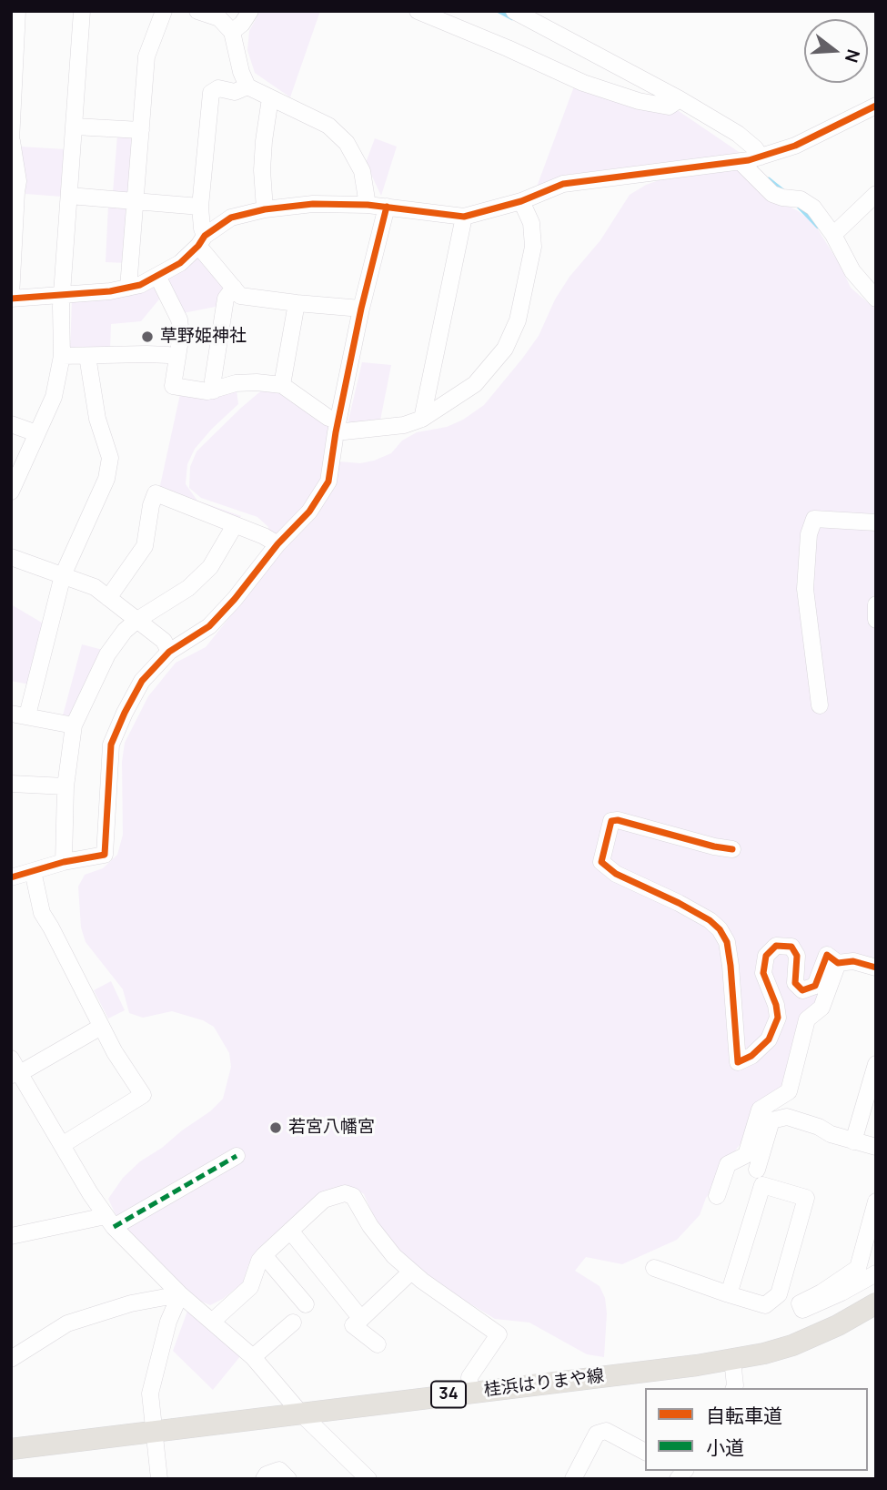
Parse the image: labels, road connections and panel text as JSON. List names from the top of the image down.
{
  "streets": {
    "main road": ["桂浜はりまや線", "34"]
  },
  "places": ["草野姫神社", "若宮八幡宮"],
  "legend": ["自転車道", "小道"],
  "north": "right"
}
